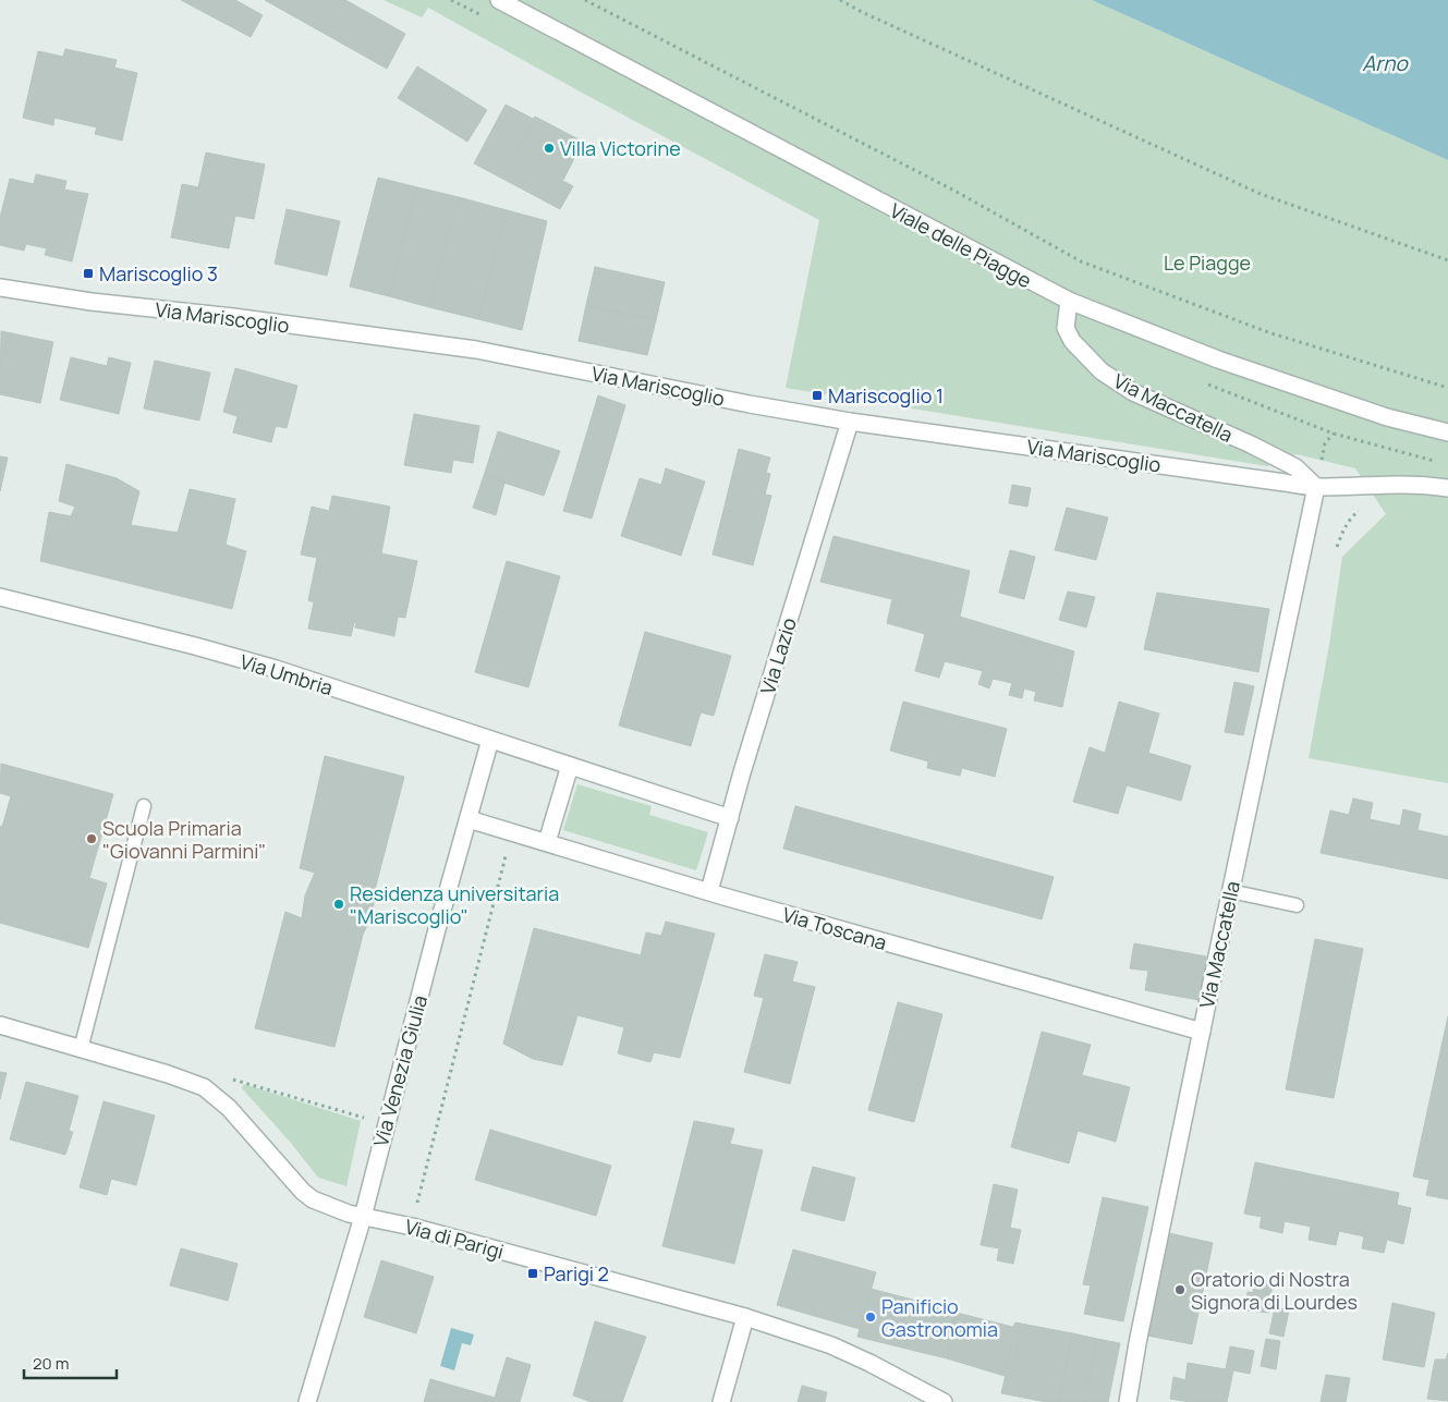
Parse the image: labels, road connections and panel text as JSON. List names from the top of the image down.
{
  "streets": {
    "street": [
      "Viale delle Piagge",
      "Via Mariscoglio",
      "Via Maccatella",
      "Via Lazio",
      "Via Umbria",
      "Via Toscana",
      "Via Venezia Giulia",
      "Via di Parigi"
    ]
  },
  "crossings": [
    ["Viale delle Piagge", "Via Maccatella"],
    ["Via Mariscoglio", "Via Maccatella"],
    ["Via Mariscoglio", "Via Lazio"],
    ["Via Maccatella", "Via Toscana"],
    ["Via Lazio", "Via Umbria"],
    ["Via Lazio", "Via Toscana"],
    ["Via Umbria", "Via Venezia Giulia"],
    ["Via Toscana", "Via Venezia Giulia"],
    ["Via Venezia Giulia", "Via di Parigi"]
  ],
  "water": ["Arno"],
  "parks": ["Le Piagge"],
  "places": {
    "other": [
      "Villa Victorine",
      "Scuola Primaria \"Giovanni Parmini\"",
      "Residenza universitaria \"Mariscoglio\"",
      "Oratorio di Nostra Signora di Lourdes",
      "Panificio Gastronomia"
    ],
    "transit": ["Mariscoglio 3", "Mariscoglio 1", "Parigi 2"]
  },
  "scale_bar": "20 m"
}
